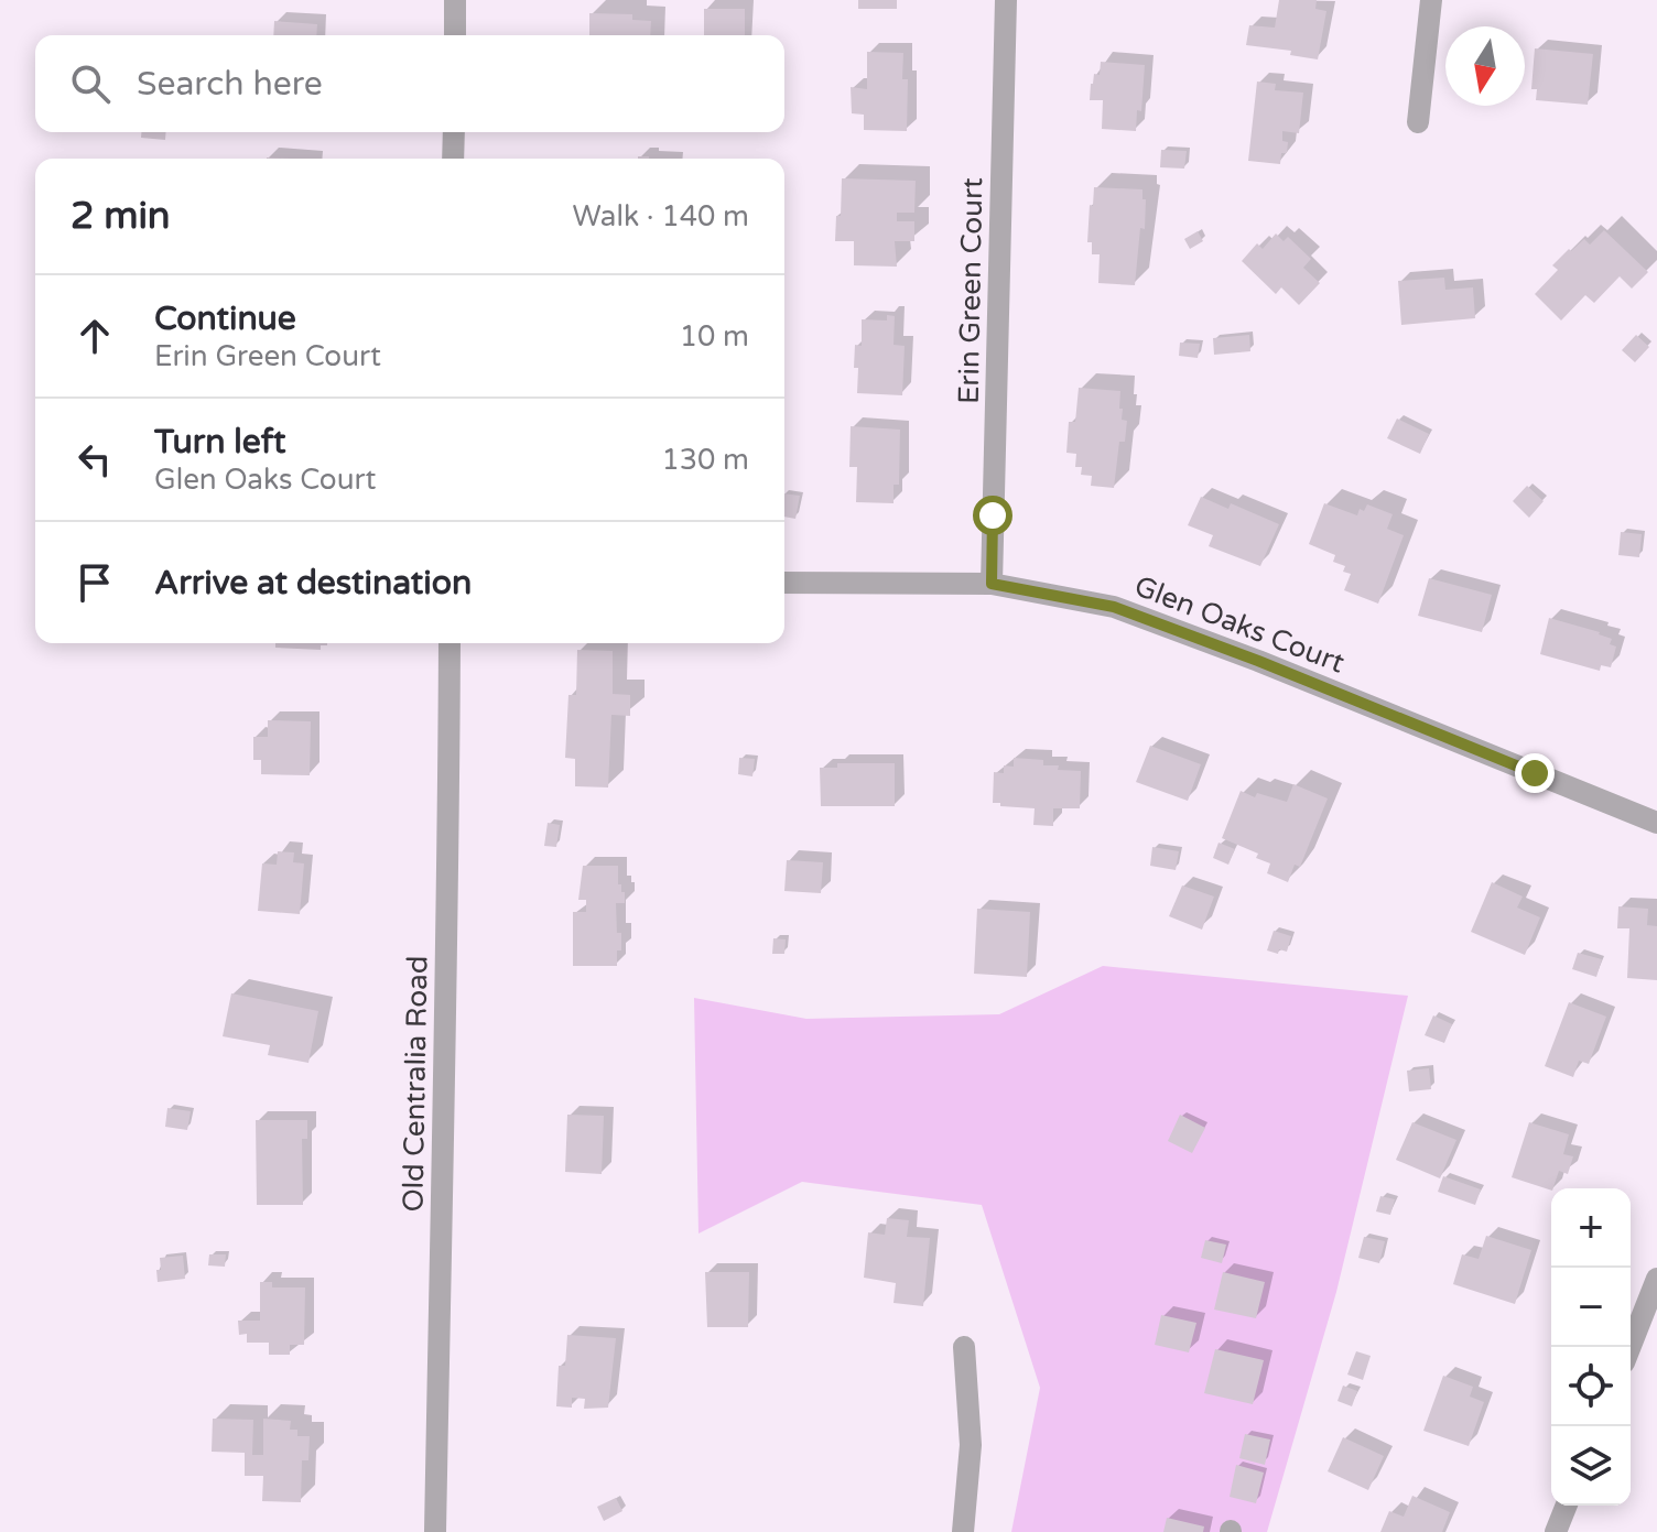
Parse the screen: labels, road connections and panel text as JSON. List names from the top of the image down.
{
  "streets": {
    "street": ["Erin Green Court", "Glen Oaks Court", "Old Centralia Road"]
  },
  "crossings": [
    ["Erin Green Court", "Glen Oaks Court"]
  ],
  "north": "bottom",
  "page": {
    "search": "Search here",
    "heading": ["2 min", "Walk · 140 m"],
    "list": [
      ["Continue", "Erin Green Court", "10 m"],
      ["Turn left", "Glen Oaks Court", "130 m"],
      "Arrive at destination"
    ],
    "map_buttons": ["+", "−"]
  }
}
